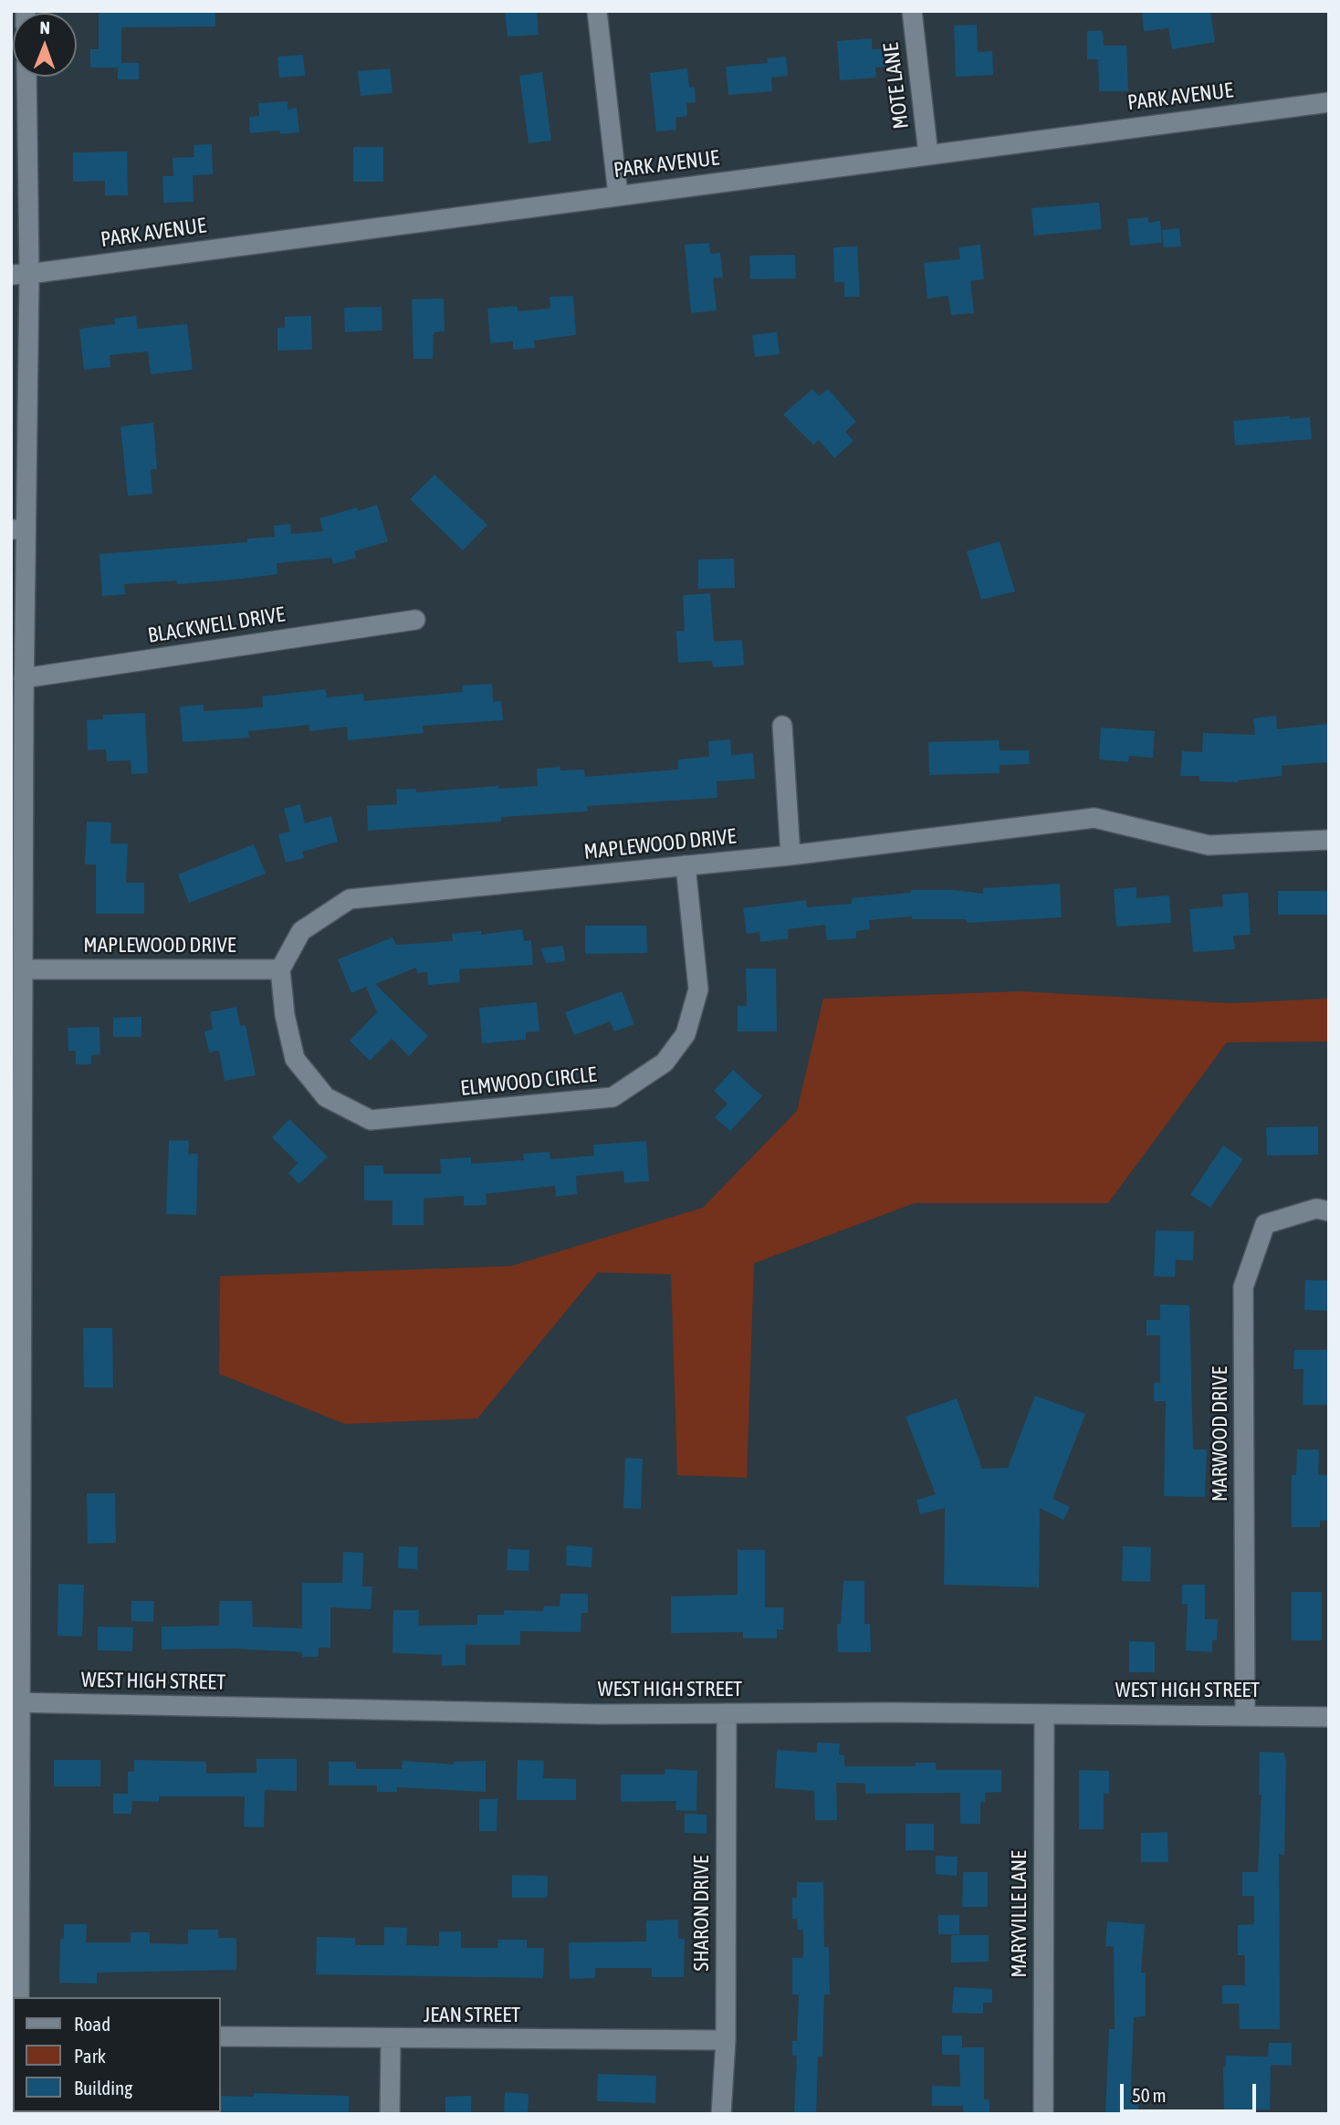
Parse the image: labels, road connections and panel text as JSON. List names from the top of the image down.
{
  "streets": {
    "street": [
      "MOTE LANE",
      "PARK AVENUE",
      "BLACKWELL DRIVE",
      "MAPLEWOOD DRIVE",
      "ELMWOOD CIRCLE",
      "MARWOOD DRIVE",
      "WEST HIGH STREET",
      "SHARON DRIVE",
      "MARYVILLE LANE",
      "JEAN STREET"
    ]
  },
  "crossings": [
    ["MOTE LANE", "PARK AVENUE"],
    ["MAPLEWOOD DRIVE", "ELMWOOD CIRCLE"],
    ["MARWOOD DRIVE", "WEST HIGH STREET"],
    ["WEST HIGH STREET", "SHARON DRIVE"],
    ["WEST HIGH STREET", "MARYVILLE LANE"],
    ["SHARON DRIVE", "JEAN STREET"]
  ],
  "legend": ["Road", "Park", "Building"],
  "scale_bar": "50 m",
  "north": "top"
}
